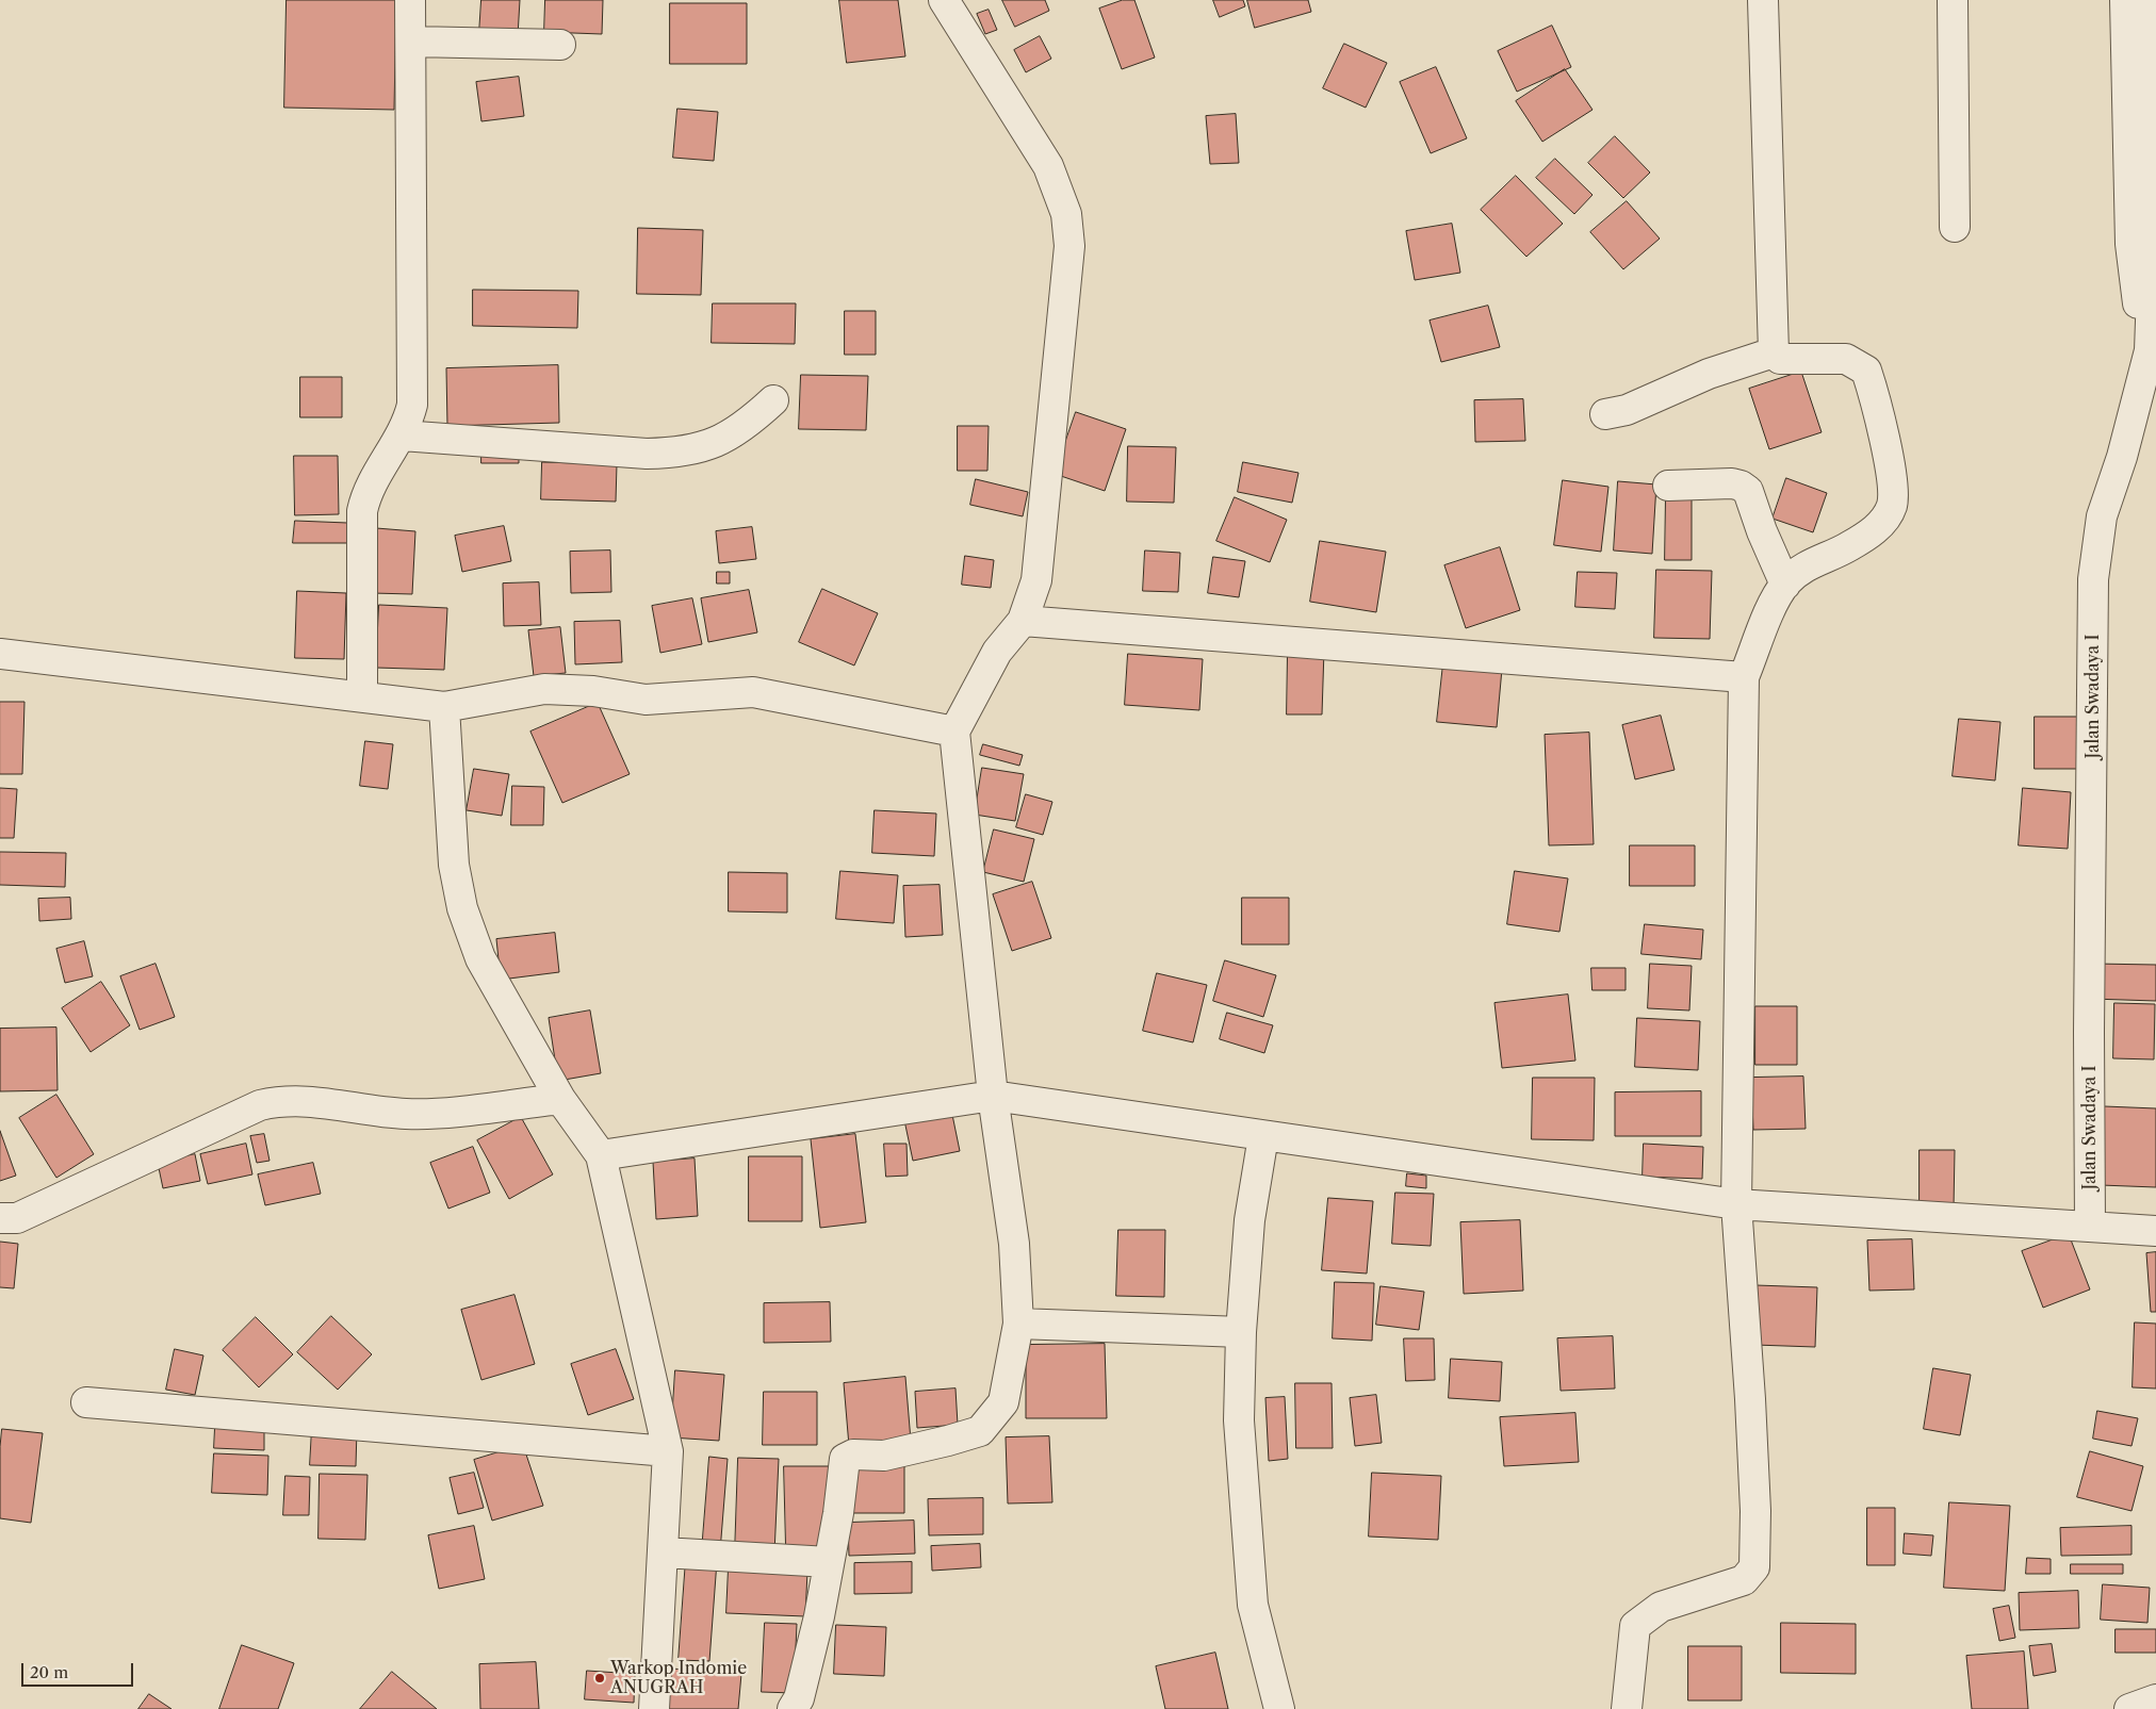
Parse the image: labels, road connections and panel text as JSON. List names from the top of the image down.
{
  "streets": {
    "street": ["Jalan Swadaya I"]
  },
  "places": ["Warkop Indomie ANUGRAH"],
  "scale_bar": "20 m"
}
